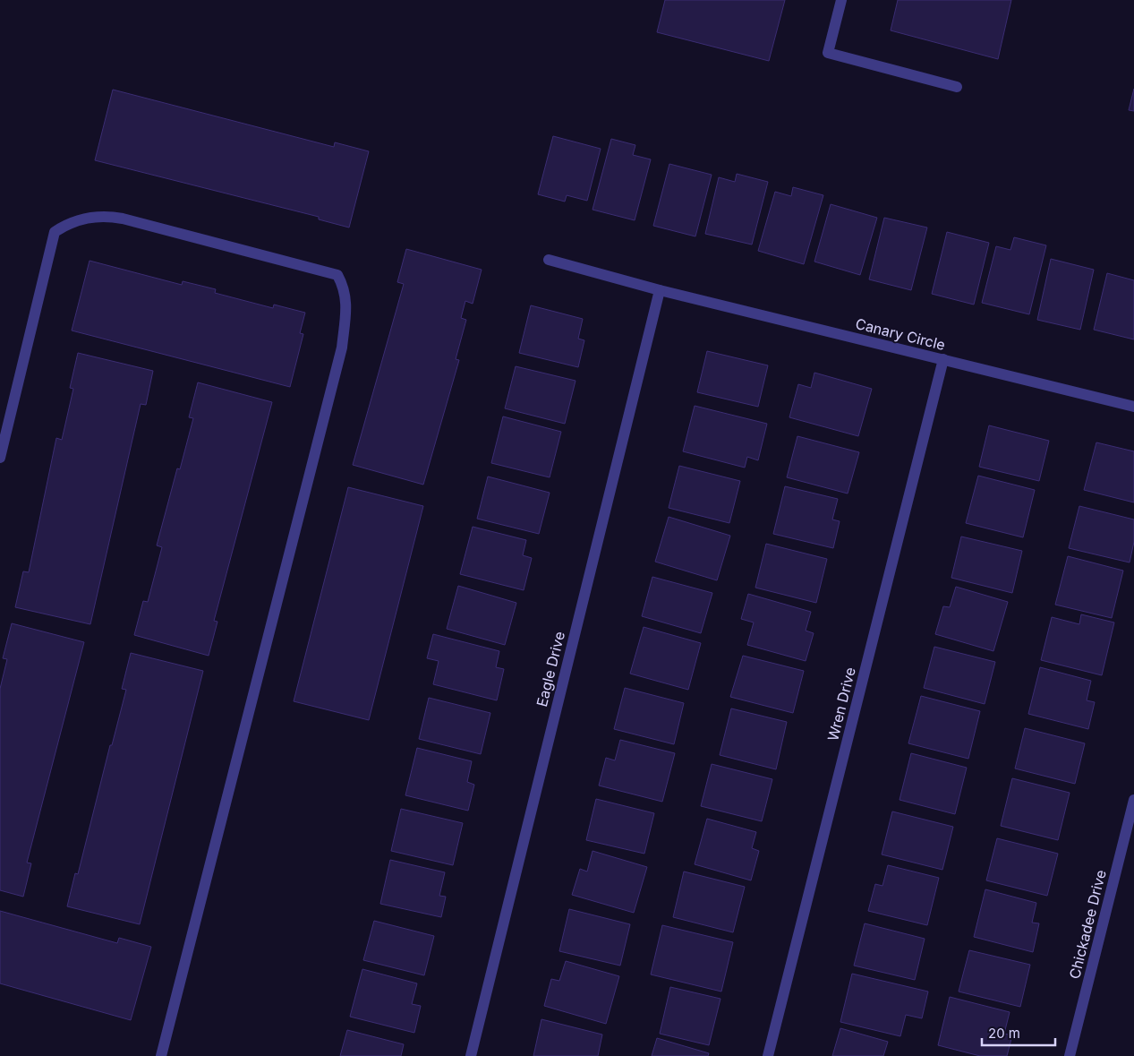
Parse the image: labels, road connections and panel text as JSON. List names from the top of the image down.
{
  "streets": {
    "street": [
      "Canary Circle",
      "Eagle Drive",
      "Wren Drive",
      "Chickadee Drive"
    ]
  },
  "crossings": [
    ["Canary Circle", "Eagle Drive"],
    ["Canary Circle", "Wren Drive"]
  ],
  "scale_bar": "20 m"
}
